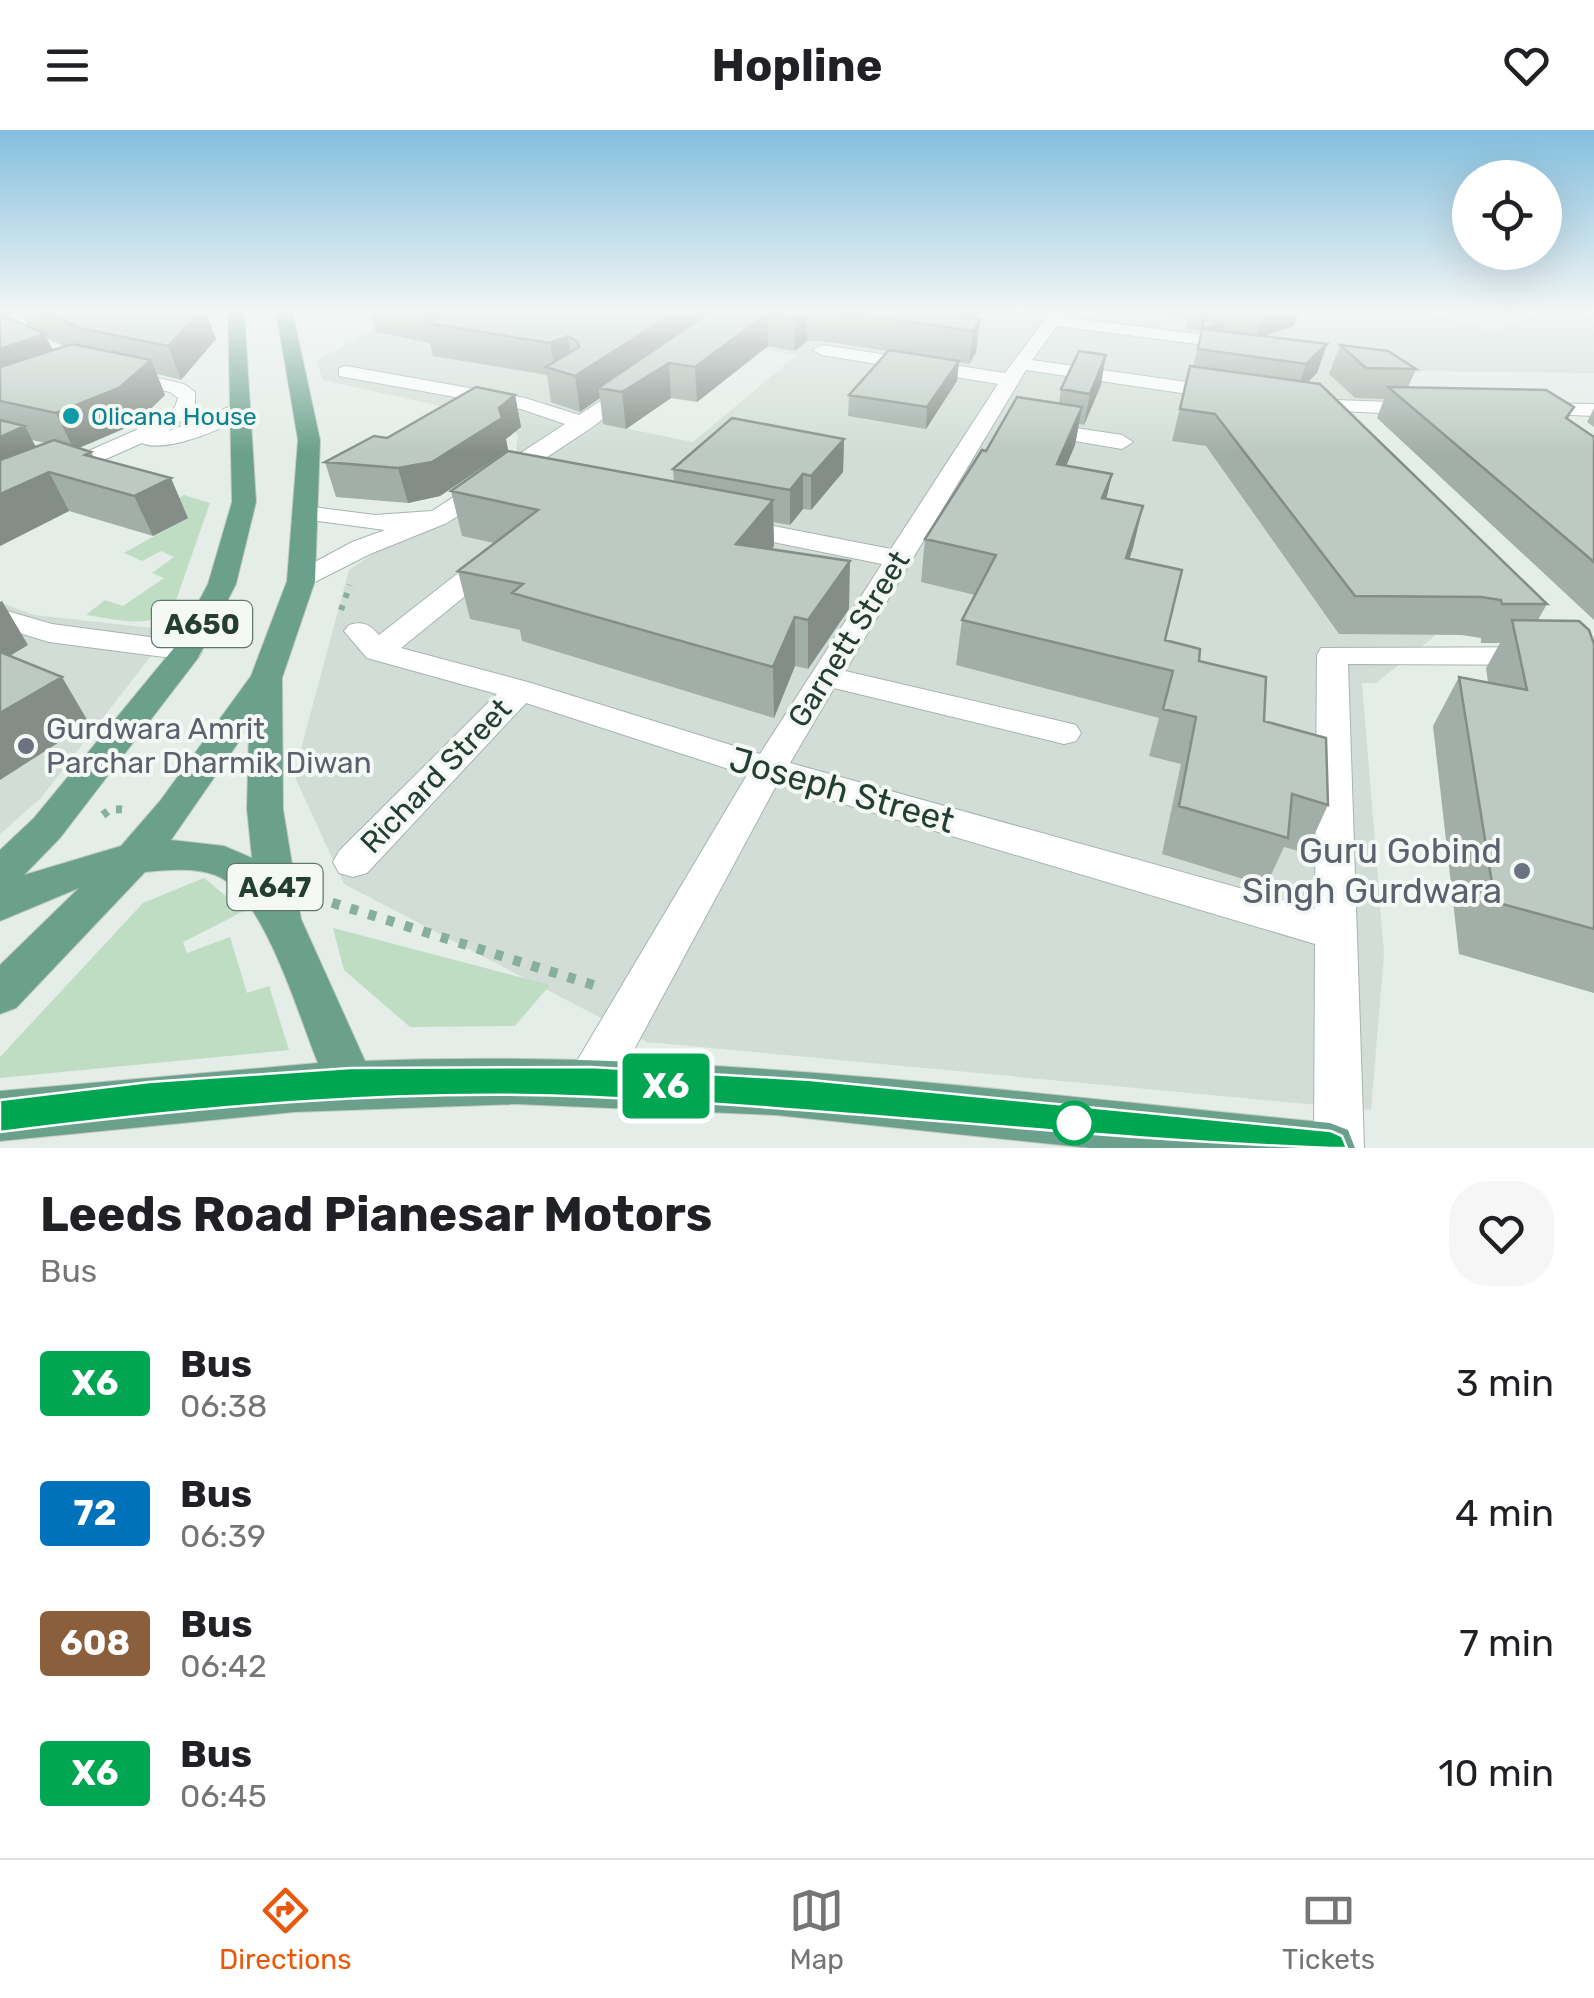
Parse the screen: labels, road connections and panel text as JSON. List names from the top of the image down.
{
  "streets": {
    "main road": ["A650", "A647"],
    "street": ["Garnett Street", "Richard Street", "Joseph Street"]
  },
  "crossings": [
    ["A650", "A647"],
    ["Garnett Street", "Joseph Street"],
    ["Richard Street", "Joseph Street"]
  ],
  "places": ["Olicana House", "Gurdwara Amrit Parchar Dharmik Diwan", "Guru Gobind Singh Gurdwara"],
  "lines": ["bus line X6"],
  "page": {
    "header": "Hopline",
    "on_map": "X6",
    "heading": ["Leeds Road Pianesar Motors", "Bus"],
    "list": [
      {
        "mark": "X6",
        "name": "Bus",
        "note": "06:38",
        "value": "3 min"
      },
      {
        "mark": "72",
        "name": "Bus",
        "note": "06:39",
        "value": "4 min"
      },
      {
        "mark": "608",
        "name": "Bus",
        "note": "06:42",
        "value": "7 min"
      },
      {
        "mark": "X6",
        "name": "Bus",
        "note": "06:45",
        "value": "10 min"
      }
    ],
    "tabs": ["Directions", "Map", "Tickets"]
  }
}
